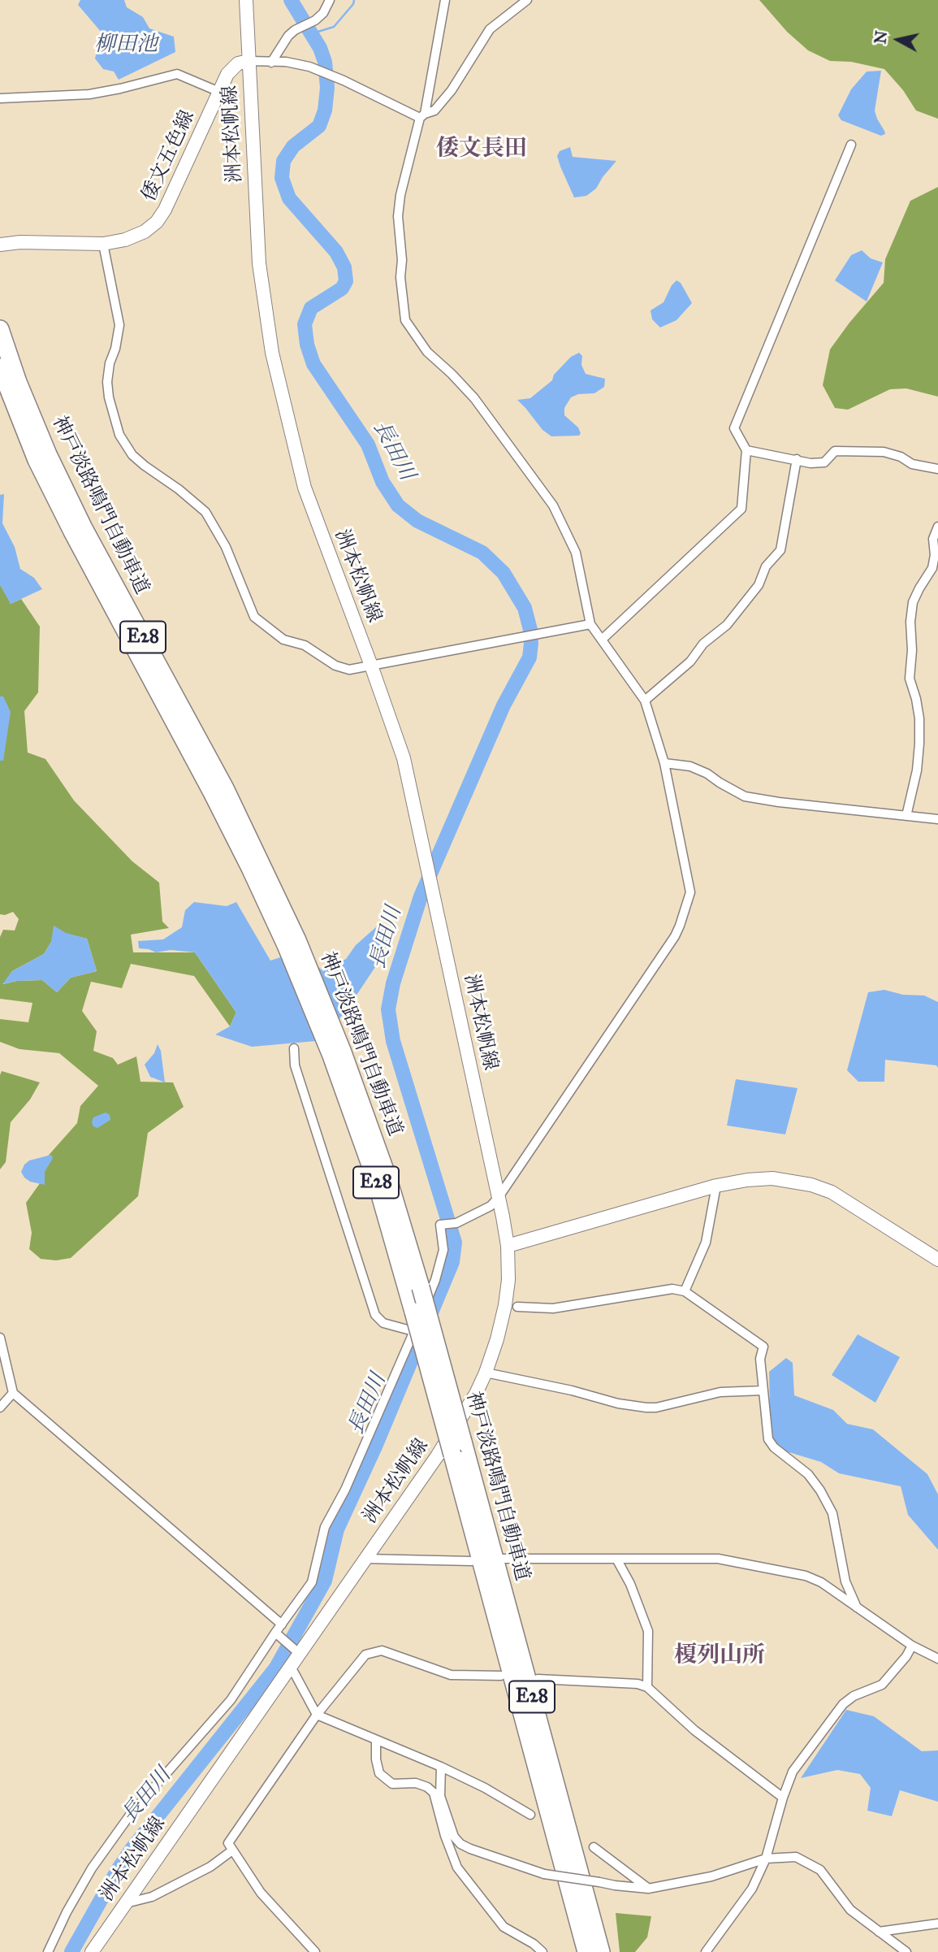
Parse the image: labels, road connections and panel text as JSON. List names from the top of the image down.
{
  "streets": {
    "highway": ["神戸淡路鳴門自動車道", "E28"],
    "main road": ["洲本松帆線", "倭文五色線"]
  },
  "crossings": [
    ["洲本松帆線", "倭文五色線"]
  ],
  "districts": ["倭文長田", "榎列山所"],
  "water": ["柳田池", "長田川"],
  "north": "left"
}
